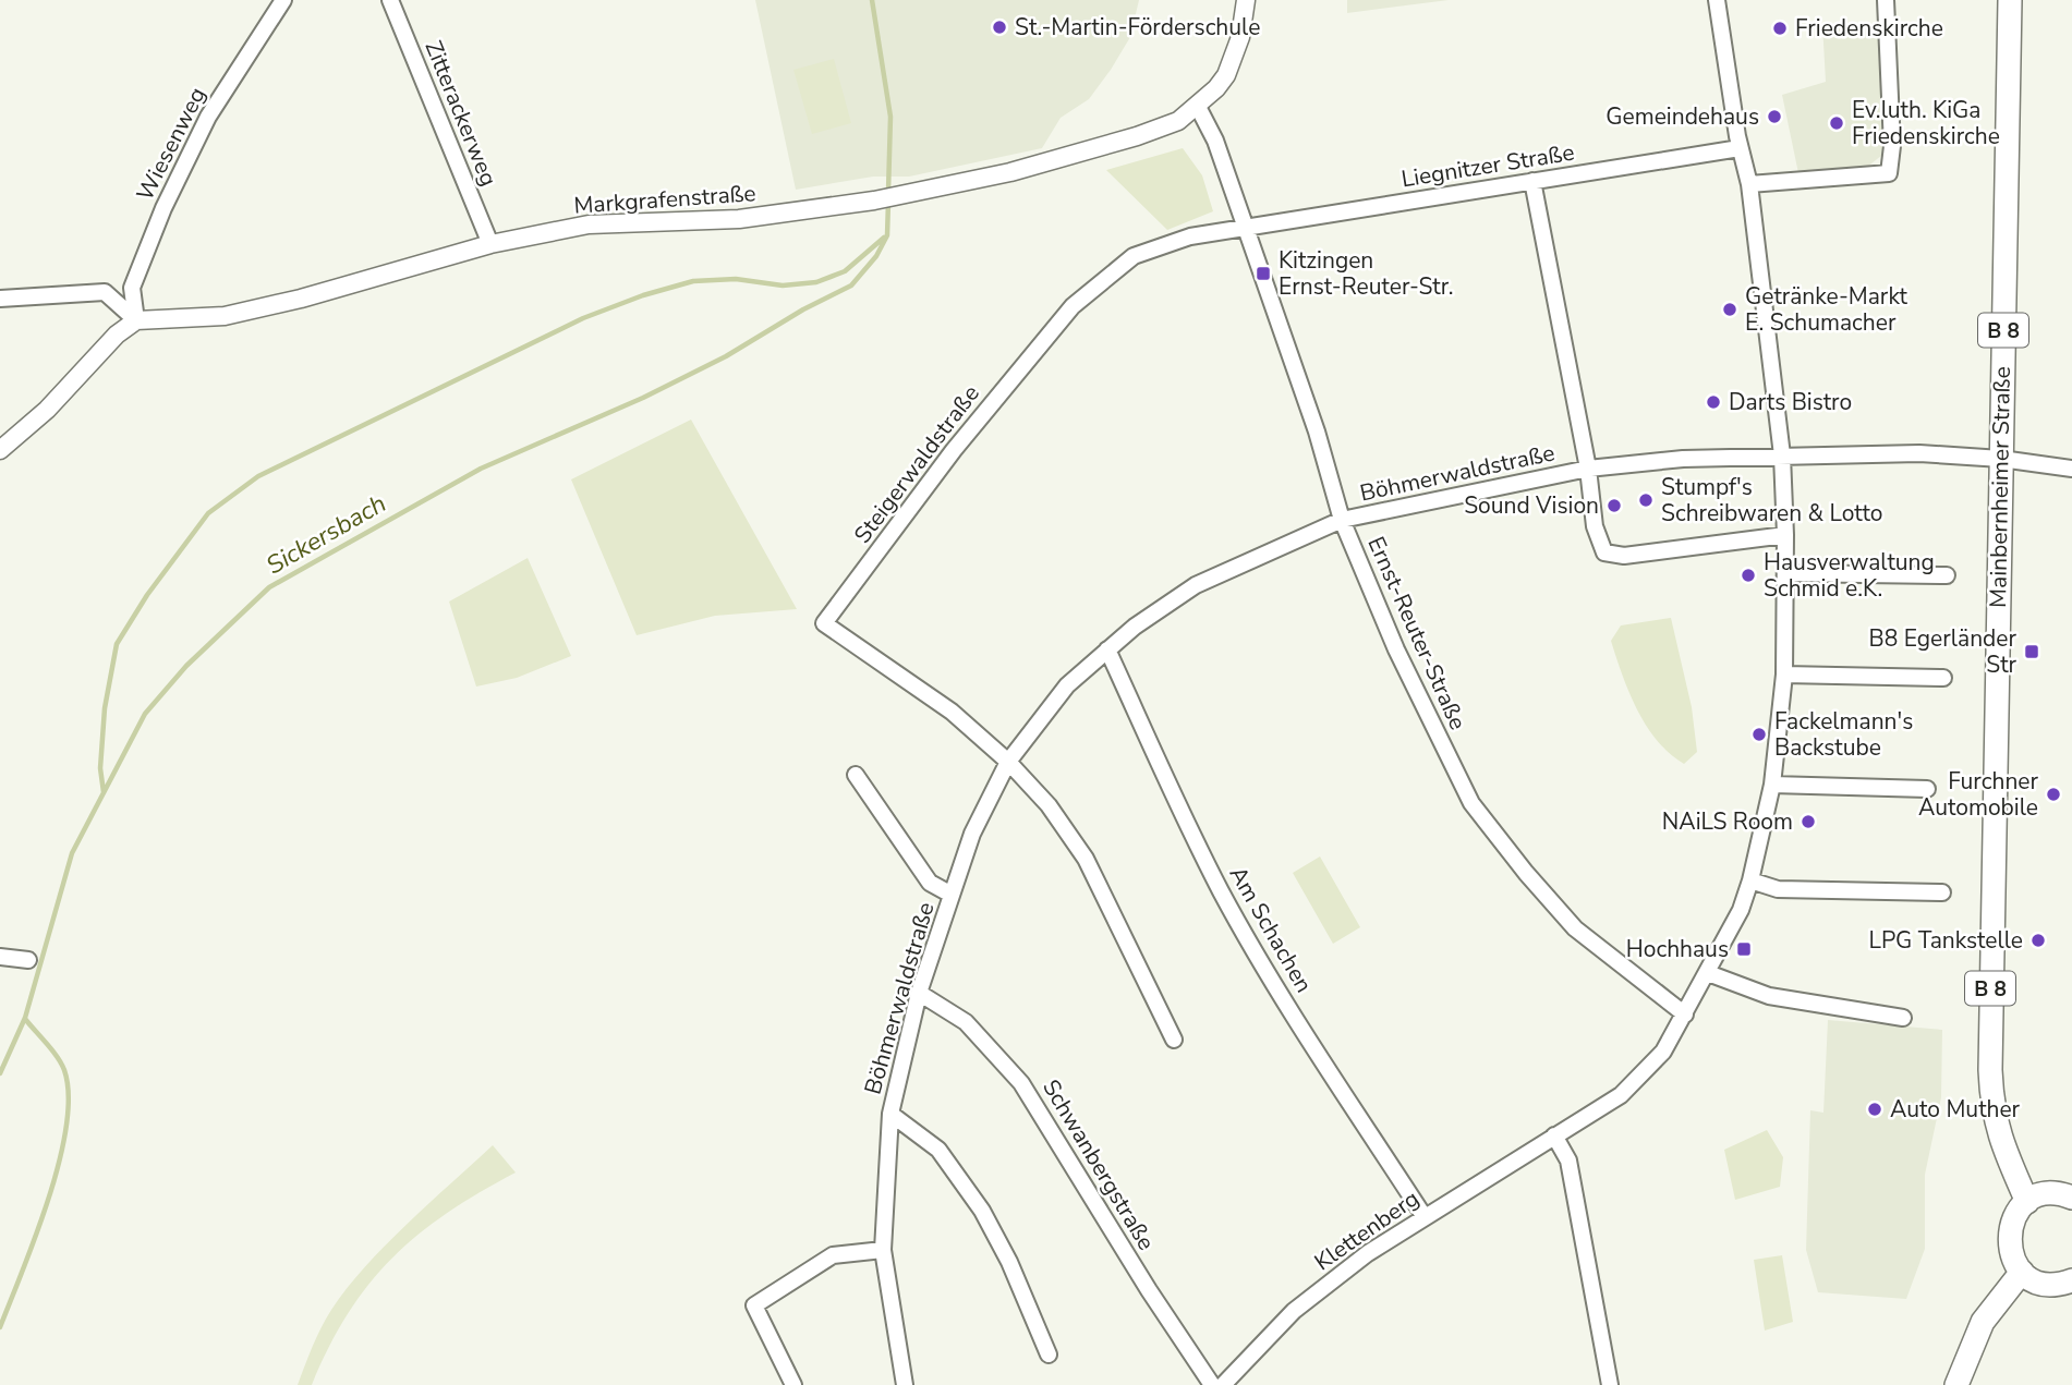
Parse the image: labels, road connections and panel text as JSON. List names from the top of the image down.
{
  "streets": {
    "main road": ["B 8", "Mainbernheimer Straße"],
    "street": [
      "Zitterackerweg",
      "Wiesenweg",
      "Liegnitzer Straße",
      "Markgrafenstraße",
      "Steigerwaldstraße",
      "Böhmerwaldstraße",
      "Ernst-Reuter-Straße",
      "Am Schachen",
      "Schwanbergstraße",
      "Klettenberg"
    ]
  },
  "crossings": [
    ["Zitterackerweg", "Markgrafenstraße"],
    ["Wiesenweg", "Markgrafenstraße"],
    ["Liegnitzer Straße", "Steigerwaldstraße"],
    ["Liegnitzer Straße", "Ernst-Reuter-Straße"],
    ["Liegnitzer Straße", "Klettenberg"],
    ["Markgrafenstraße", "Ernst-Reuter-Straße"],
    ["Steigerwaldstraße", "Böhmerwaldstraße"],
    ["Steigerwaldstraße", "Ernst-Reuter-Straße"],
    ["Böhmerwaldstraße", "Mainbernheimer Straße"],
    ["Böhmerwaldstraße", "Ernst-Reuter-Straße"],
    ["Böhmerwaldstraße", "Am Schachen"],
    ["Böhmerwaldstraße", "Schwanbergstraße"],
    ["Böhmerwaldstraße", "Klettenberg"],
    ["Ernst-Reuter-Straße", "Klettenberg"],
    ["Am Schachen", "Klettenberg"]
  ],
  "water": ["Sickersbach"],
  "places": {
    "other": [
      "St.-Martin-Förderschule",
      "Friedenskirche",
      "Gemeindehaus",
      "Ev.luth. KiGa Friedenskirche",
      "Getränke-Markt E. Schumacher",
      "Darts Bistro",
      "Stumpf's Schreibwaren & Lotto",
      "Sound Vision",
      "Hausverwaltung Schmid e.K.",
      "Fackelmann's Backstube",
      "Furchner Automobile",
      "NAiLS Room",
      "LPG Tankstelle",
      "Auto Muther"
    ],
    "transit": ["Kitzingen Ernst-Reuter-Str.", "B8 Egerländer Str", "Hochhaus"]
  }
}
